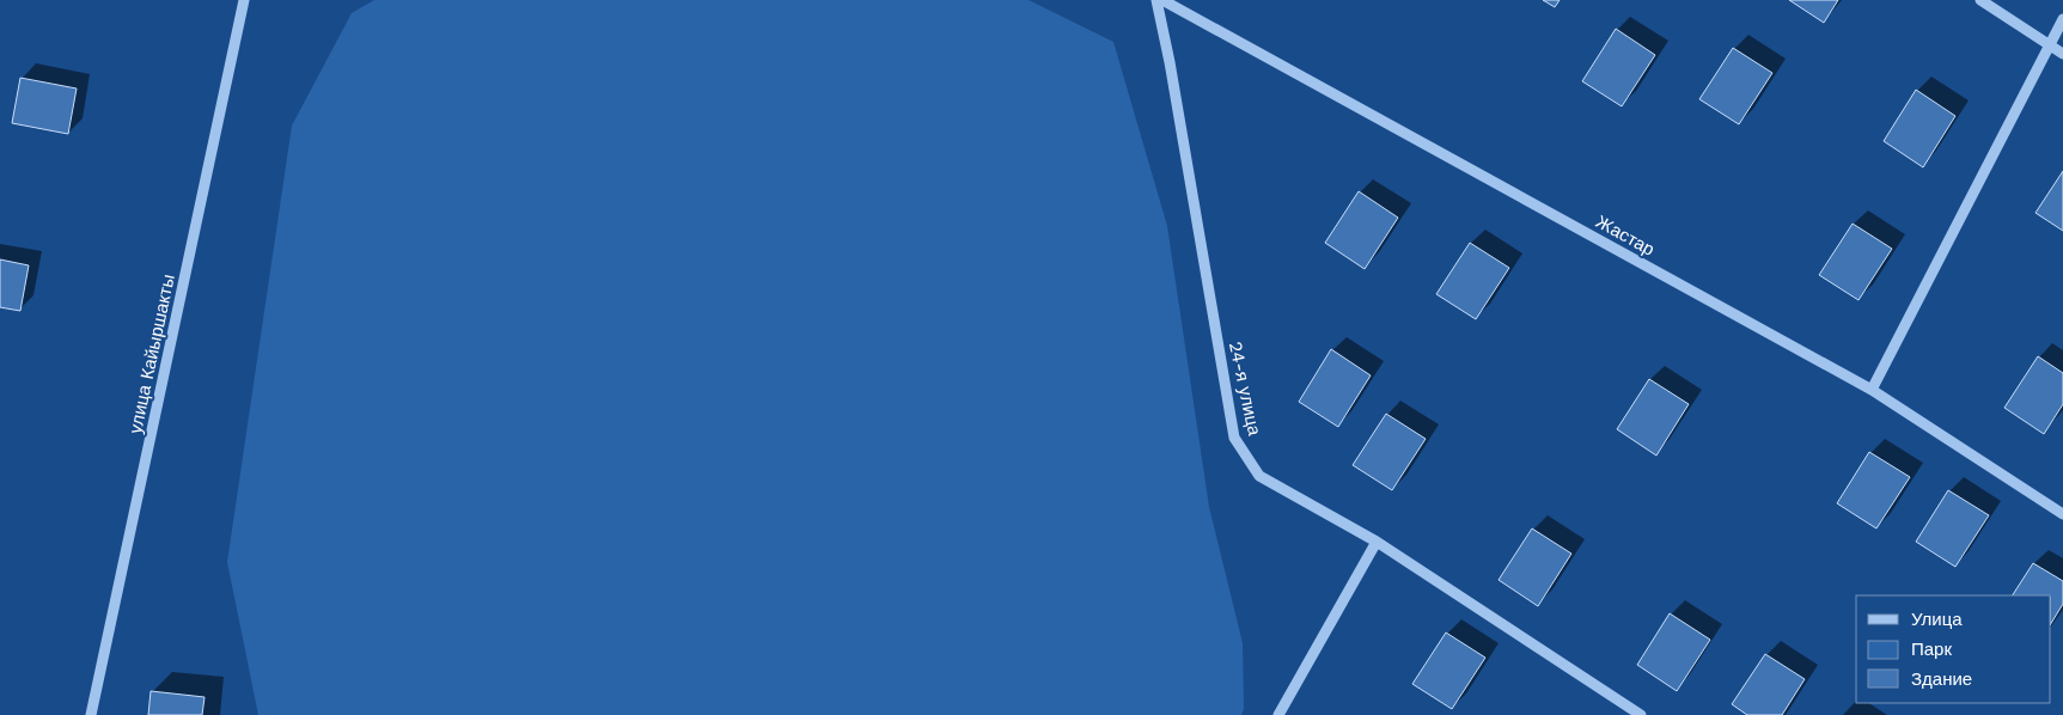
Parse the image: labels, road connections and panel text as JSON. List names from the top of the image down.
{
  "streets": {
    "street": ["Жастар", "улица Кайыршакты", "24-я улица"]
  },
  "legend": ["Улица", "Парк", "Здание"]
}
